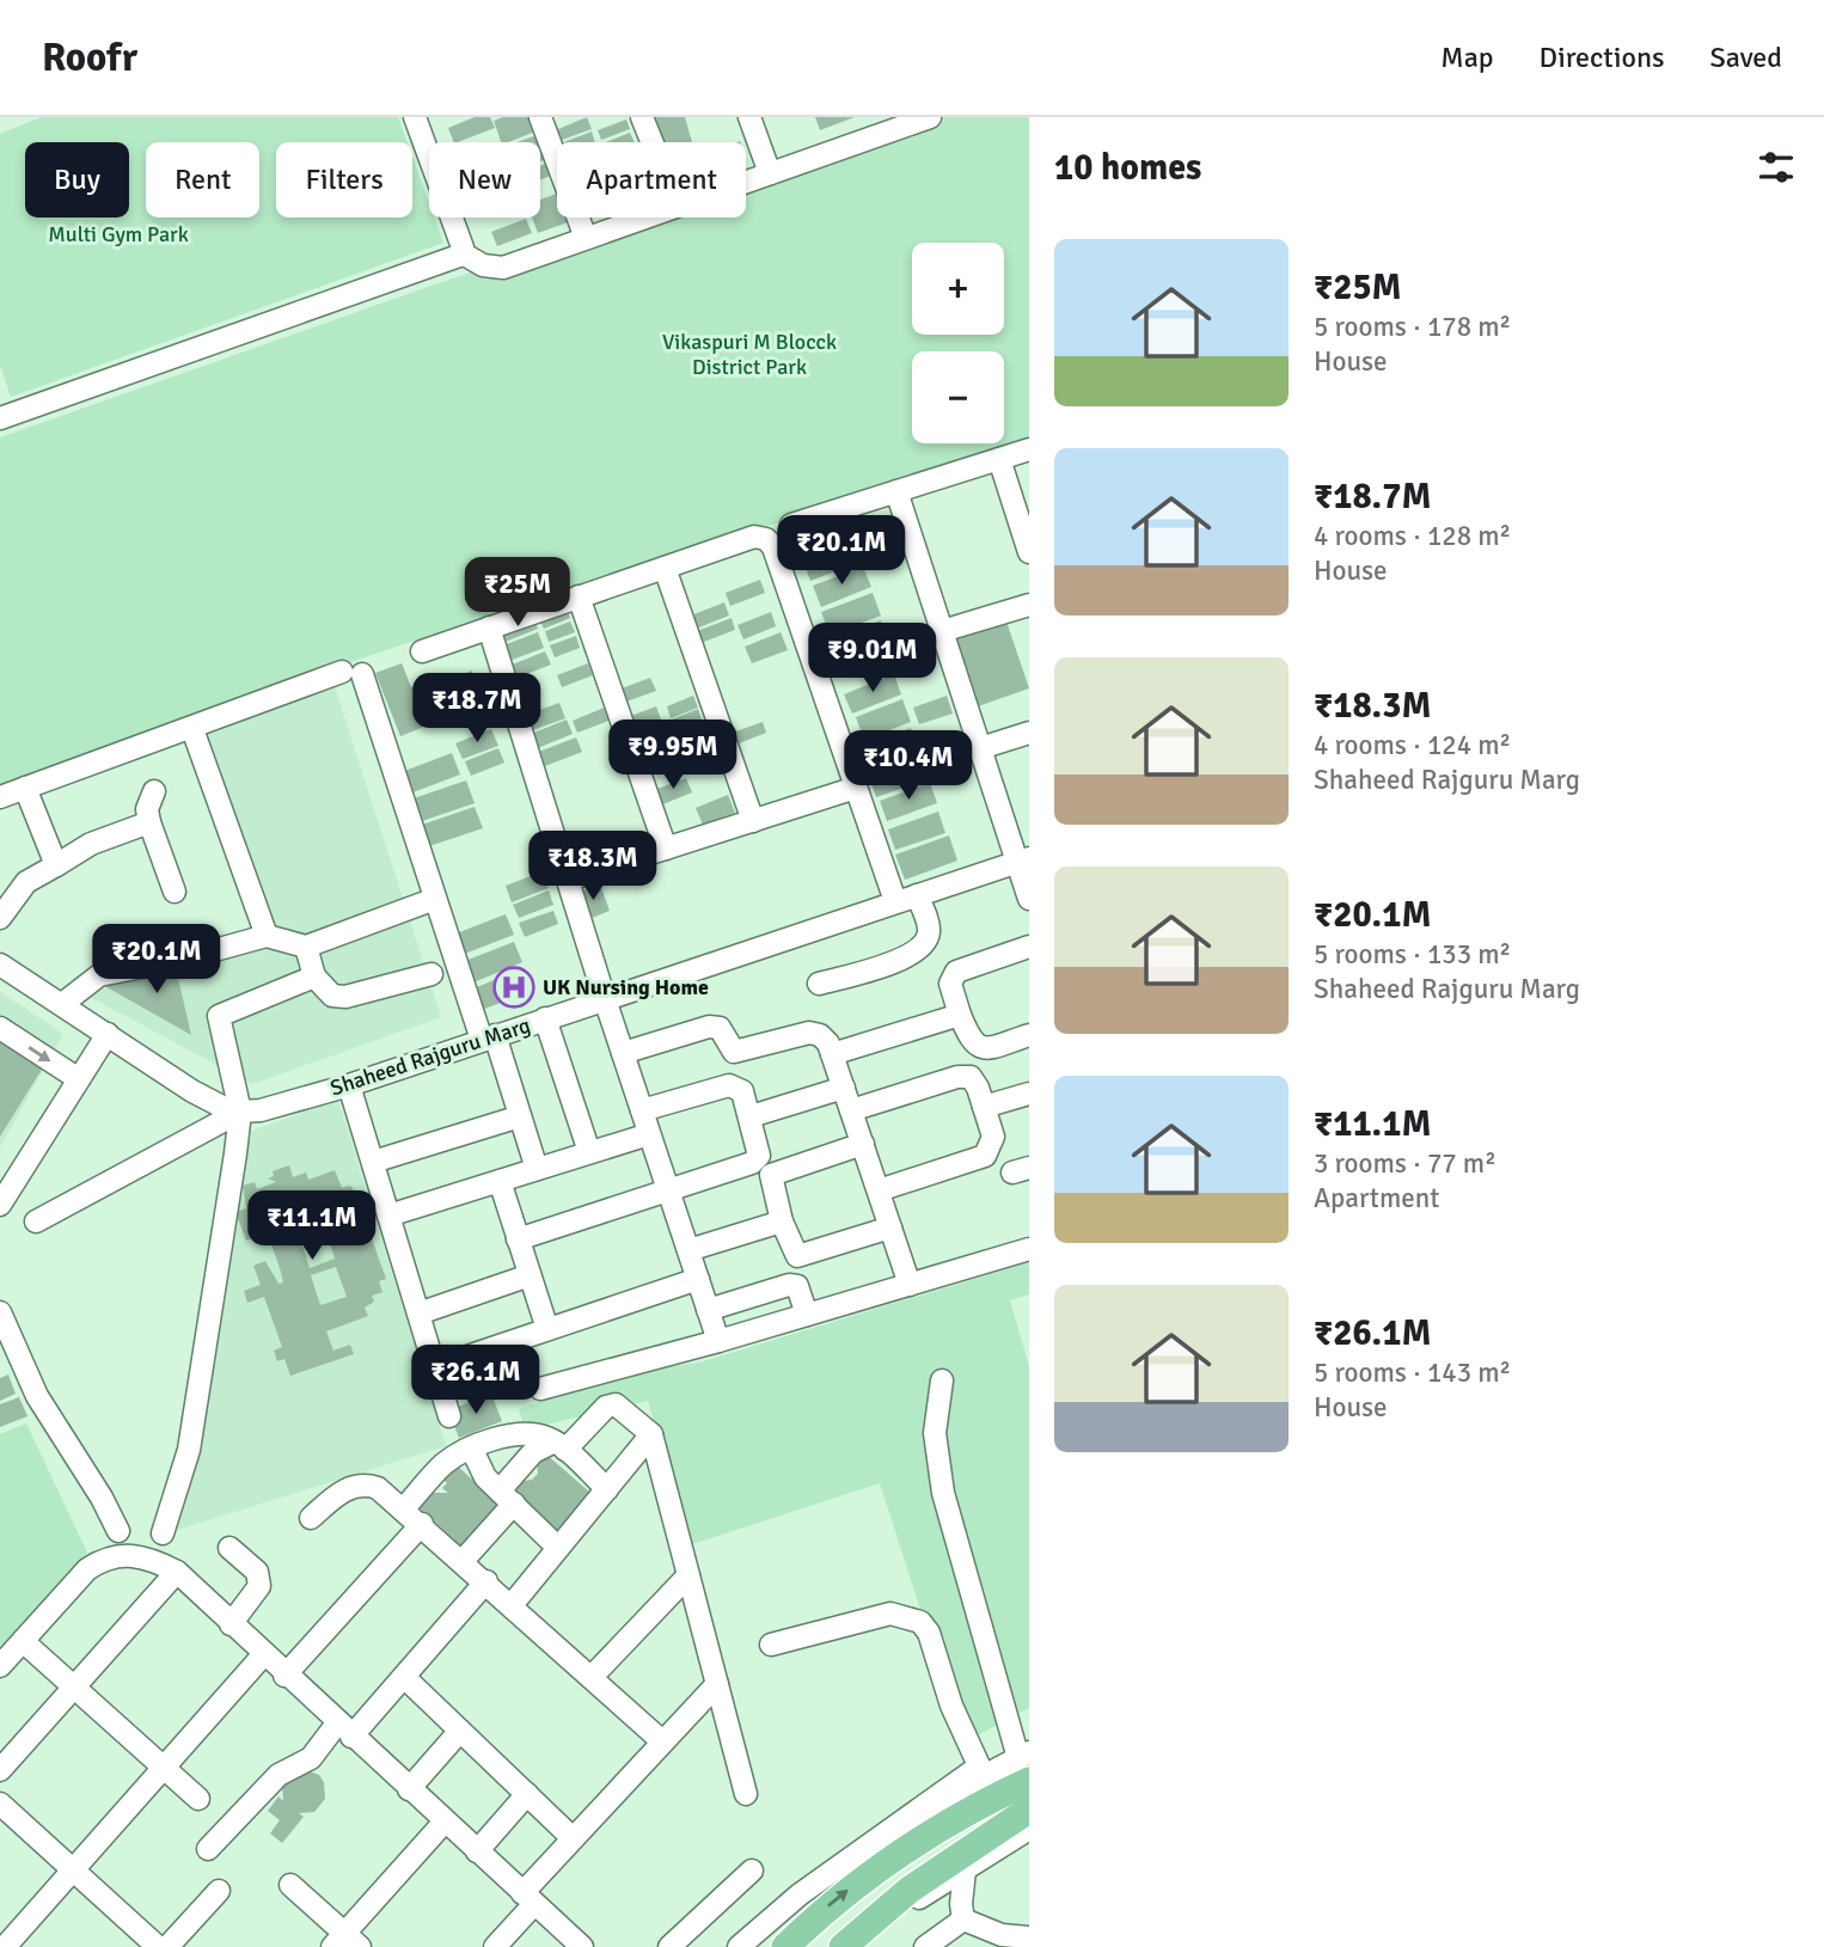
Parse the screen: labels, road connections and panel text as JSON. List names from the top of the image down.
{
  "streets": {
    "street": ["Shaheed Rajguru Marg"]
  },
  "parks": ["Multi Gym Park", "Vikaspuri M Blocck District Park"],
  "places": {
    "hospital": ["UK Nursing Home"]
  },
  "page": {
    "header": "Roofr",
    "nav": ["Map", "Directions", "Saved"],
    "heading": "10 homes",
    "chip": [
      "Buy",
      "Rent",
      "Filters",
      "New",
      "Apartment"
    ],
    "list": [
      {
        "name": "₹25M",
        "note": "5 rooms · 178 m² · House"
      },
      {
        "name": "₹18.7M",
        "note": "4 rooms · 128 m² · House"
      },
      {
        "name": "₹18.3M",
        "note": "4 rooms · 124 m² · Shaheed Rajguru Marg"
      },
      {
        "name": "₹20.1M",
        "note": "5 rooms · 133 m² · Shaheed Rajguru Marg"
      },
      {
        "name": "₹11.1M",
        "note": "3 rooms · 77 m² · Apartment"
      },
      {
        "name": "₹26.1M",
        "note": "5 rooms · 143 m² · House"
      }
    ],
    "map_buttons": ["+", "−"],
    "price": [
      "₹20.1M",
      "₹25M",
      "₹9.01M",
      "₹18.7M",
      "₹9.95M",
      "₹10.4M",
      "₹18.3M",
      "₹20.1M",
      "₹11.1M",
      "₹26.1M"
    ]
  }
}
